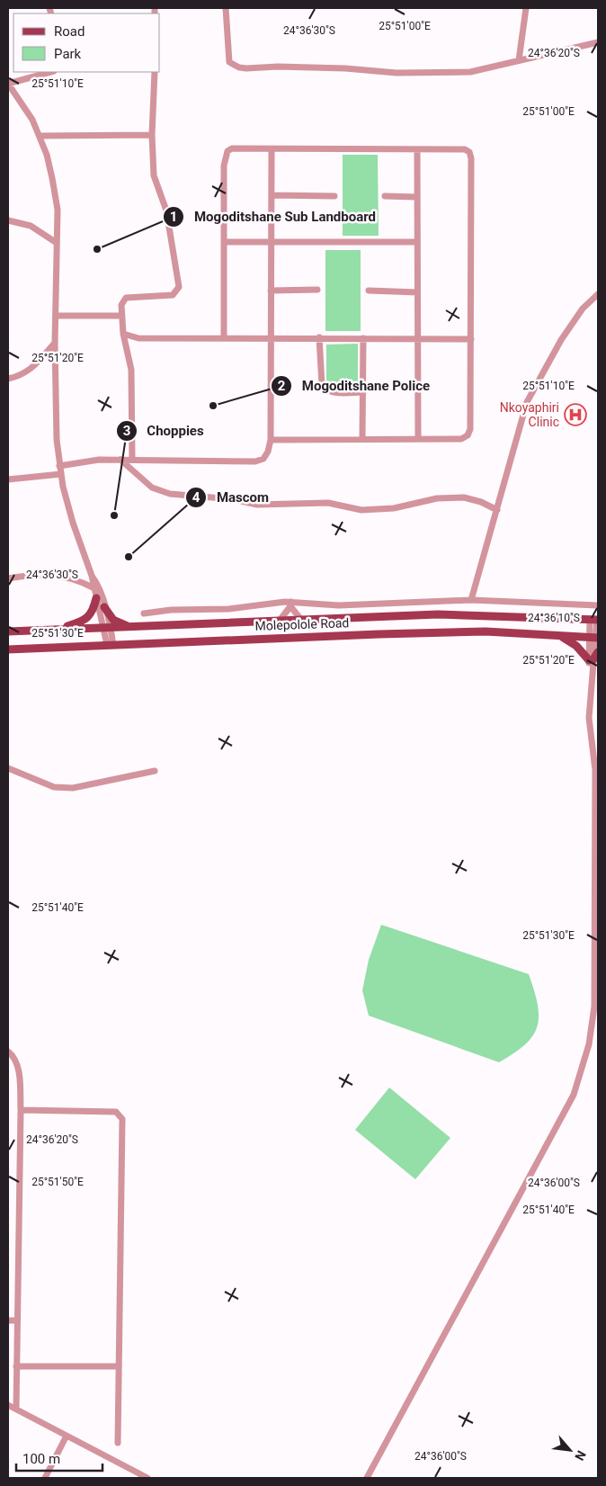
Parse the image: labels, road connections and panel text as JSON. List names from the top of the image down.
{
  "streets": {
    "main road": ["Molepolole Road"]
  },
  "places": {
    "other": [
      "Mogoditshane Sub Landboard",
      "Mogoditshane Police",
      "Choppies",
      "Mascom"
    ],
    "hospital": ["Nkoyaphiri Clinic"]
  },
  "legend": ["Road", "Park"],
  "scale_bar": "100 m",
  "north": "bottom right",
  "coordinates": [
    "25°51'00\"E",
    "24°36'30\"S",
    "24°36'20\"S",
    "25°51'10\"E",
    "25°51'20\"E",
    "24°36'10\"S",
    "25°51'30\"E",
    "25°51'40\"E",
    "25°51'50\"E",
    "24°36'00\"S"
  ]
}
